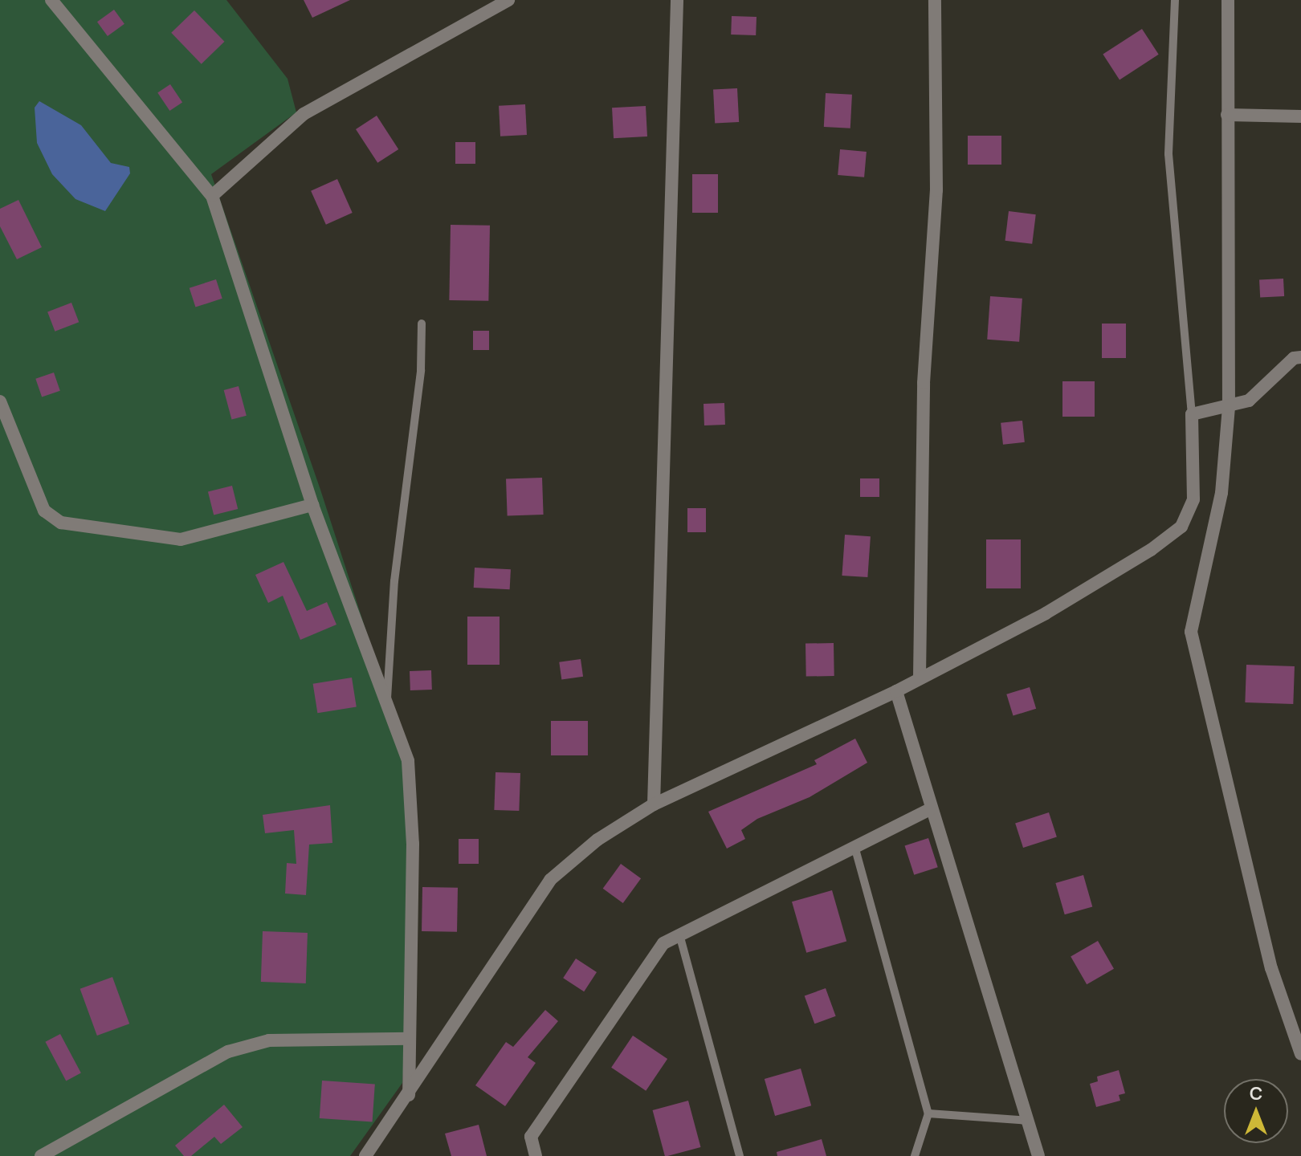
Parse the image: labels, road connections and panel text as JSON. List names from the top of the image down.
{
  "north": "top"
}
